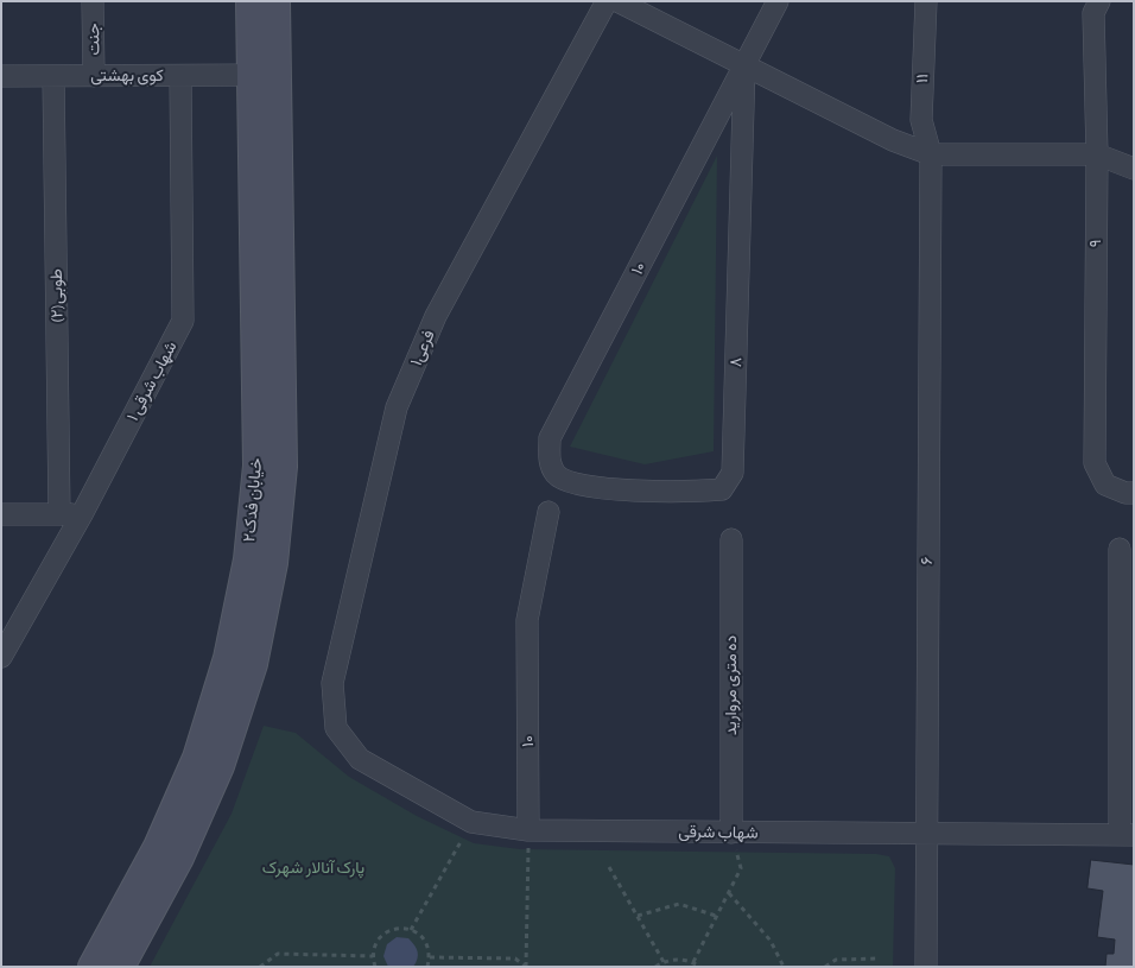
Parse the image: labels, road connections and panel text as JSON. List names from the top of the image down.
{
  "streets": {
    "street": [
      "جنت",
      "کوی بهشتی",
      "۱۱",
      "۹",
      "۱۰",
      "طوبی(۲)",
      "فرعی۱",
      "۸",
      "شهاب شرقی ۱",
      "خیابان فدک۲",
      "۶",
      "ده متری مروارید",
      "شهاب شرقی"
    ]
  },
  "crossings": [
    ["جنت", "کوی بهشتی"],
    ["کوی بهشتی", "طوبی(۲)"],
    ["کوی بهشتی", "شهاب شرقی ۱"],
    ["کوی بهشتی", "خیابان فدک۲"],
    ["۱۱", "۶"],
    ["۱۰", "۸"],
    ["۱۰", "شهاب شرقی"],
    ["فرعی۱", "شهاب شرقی"],
    ["۶", "شهاب شرقی"],
    ["ده متری مروارید", "شهاب شرقی"]
  ],
  "parks": ["پارک آنالار شهرک"]
}
